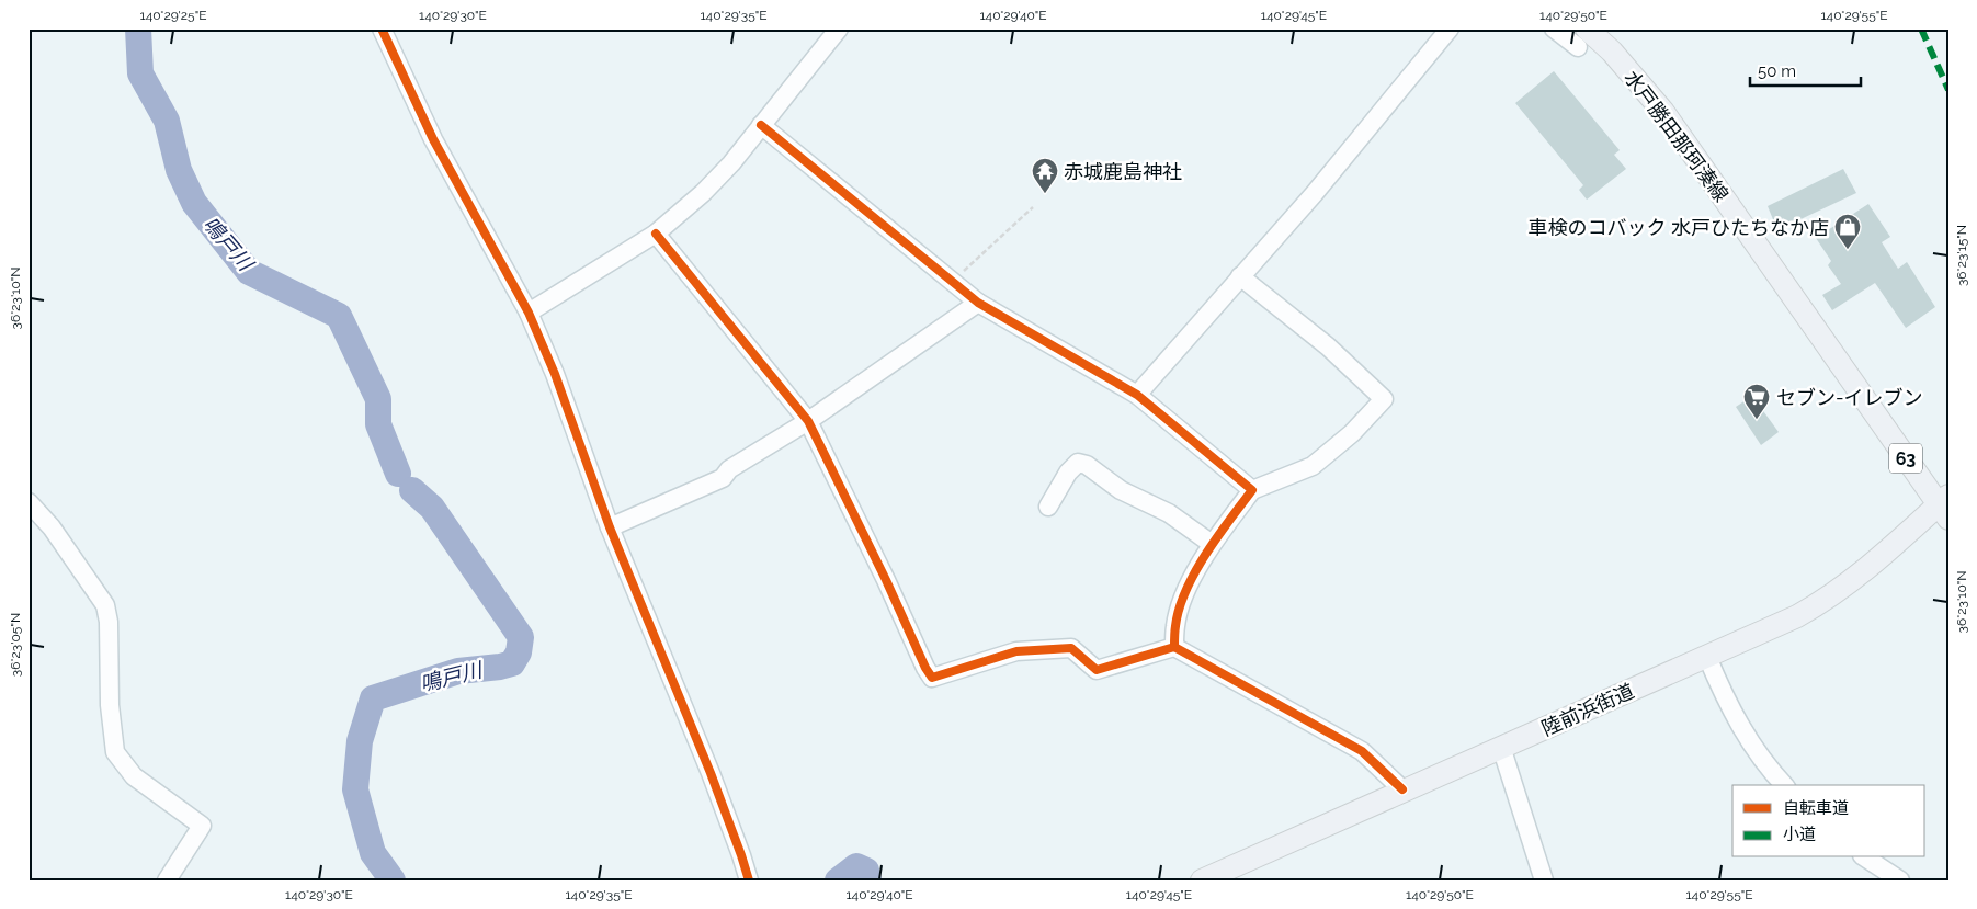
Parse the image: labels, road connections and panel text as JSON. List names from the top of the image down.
{
  "streets": {
    "main road": ["水戸勝田那珂湊線", "63", "陸前浜街道"]
  },
  "crossings": [
    ["水戸勝田那珂湊線", "陸前浜街道"]
  ],
  "water": ["鳴戸川"],
  "places": {
    "temple": ["赤城鹿島神社"],
    "shop": ["車検のコバック 水戸ひたちなか店"],
    "supermarket": ["セブン-イレブン"]
  },
  "legend": ["自転車道", "小道"],
  "scale_bar": "50 m",
  "coordinates": [
    "140°29'25\"E",
    "140°29'30\"E",
    "140°29'35\"E",
    "140°29'40\"E",
    "140°29'45\"E",
    "140°29'50\"E",
    "140°29'55\"E",
    "36°23'15\"N",
    "36°23'10\"N",
    "36°23'05\"N"
  ]
}
